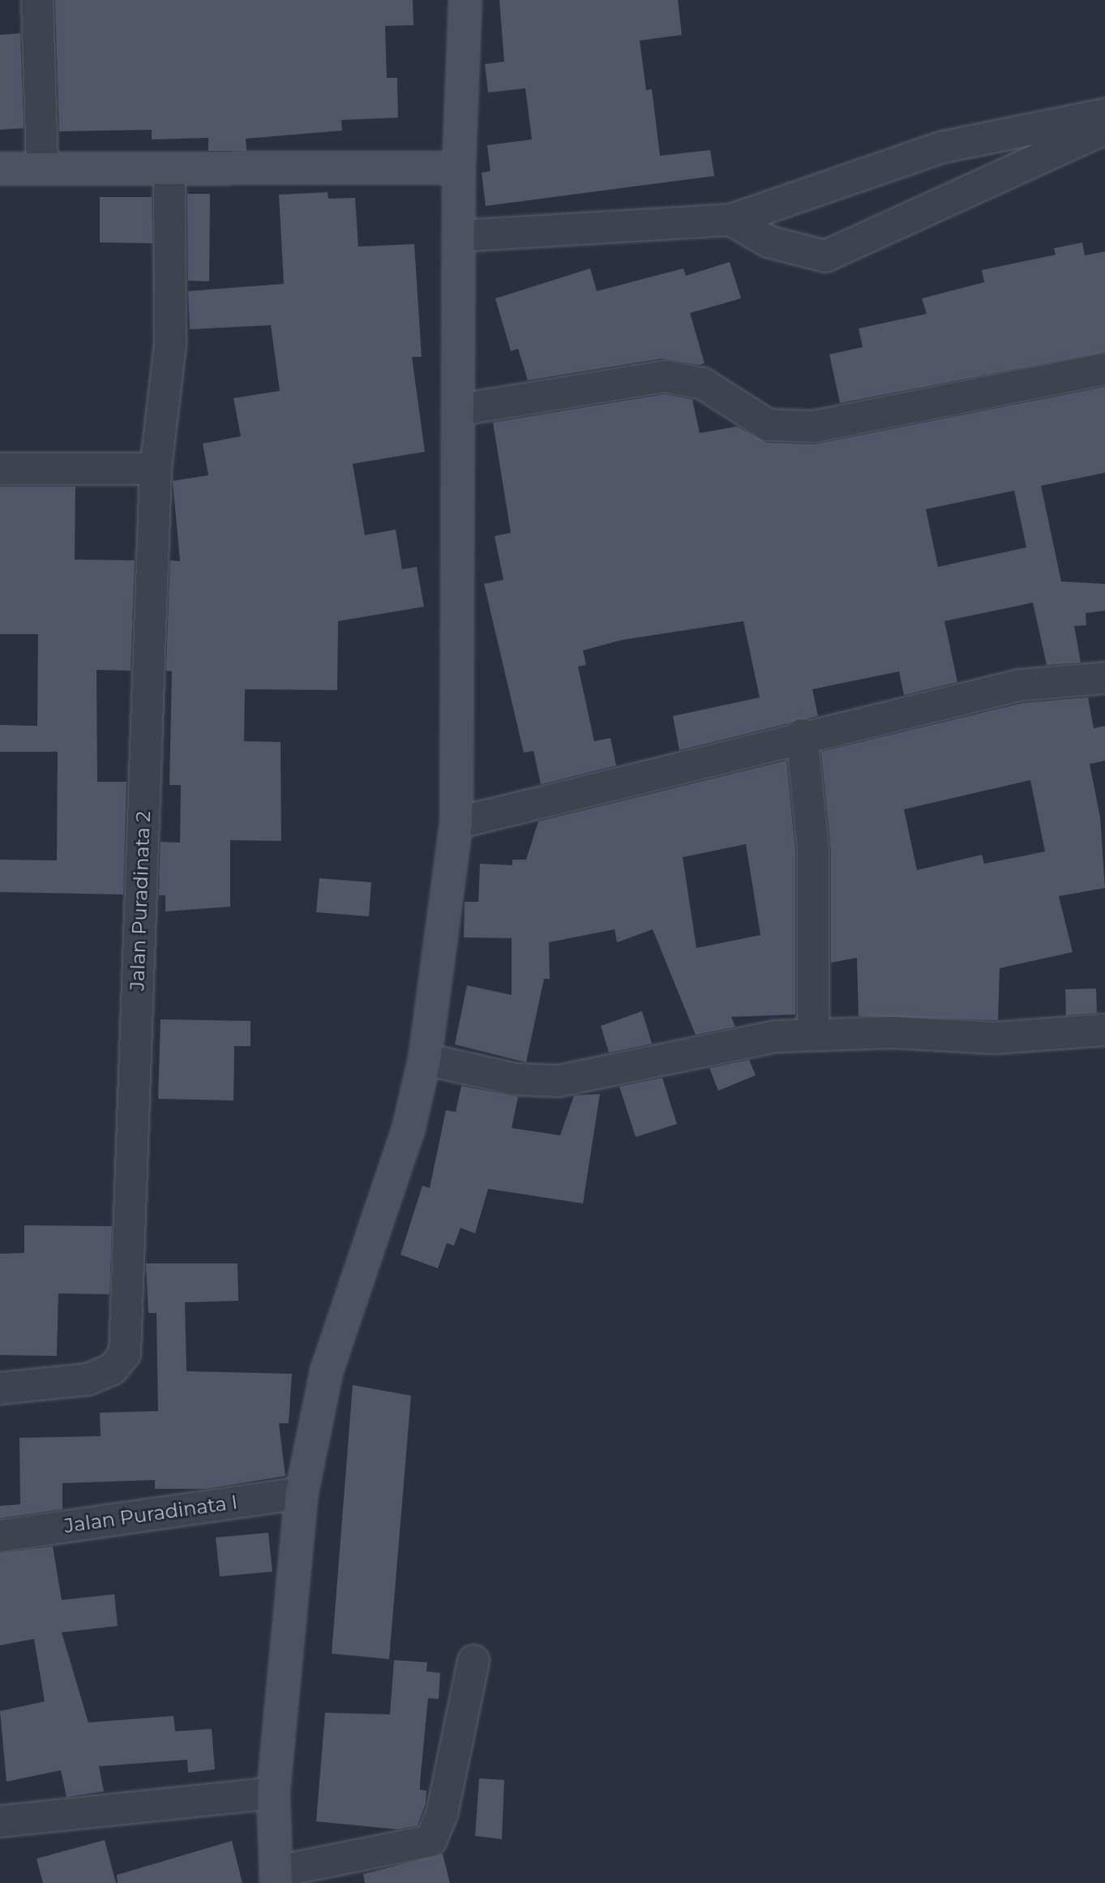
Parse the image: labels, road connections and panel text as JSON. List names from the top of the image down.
{
  "streets": {
    "street": ["Jalan Puradinata 2", "Jalan Puradinata I"]
  }
}
